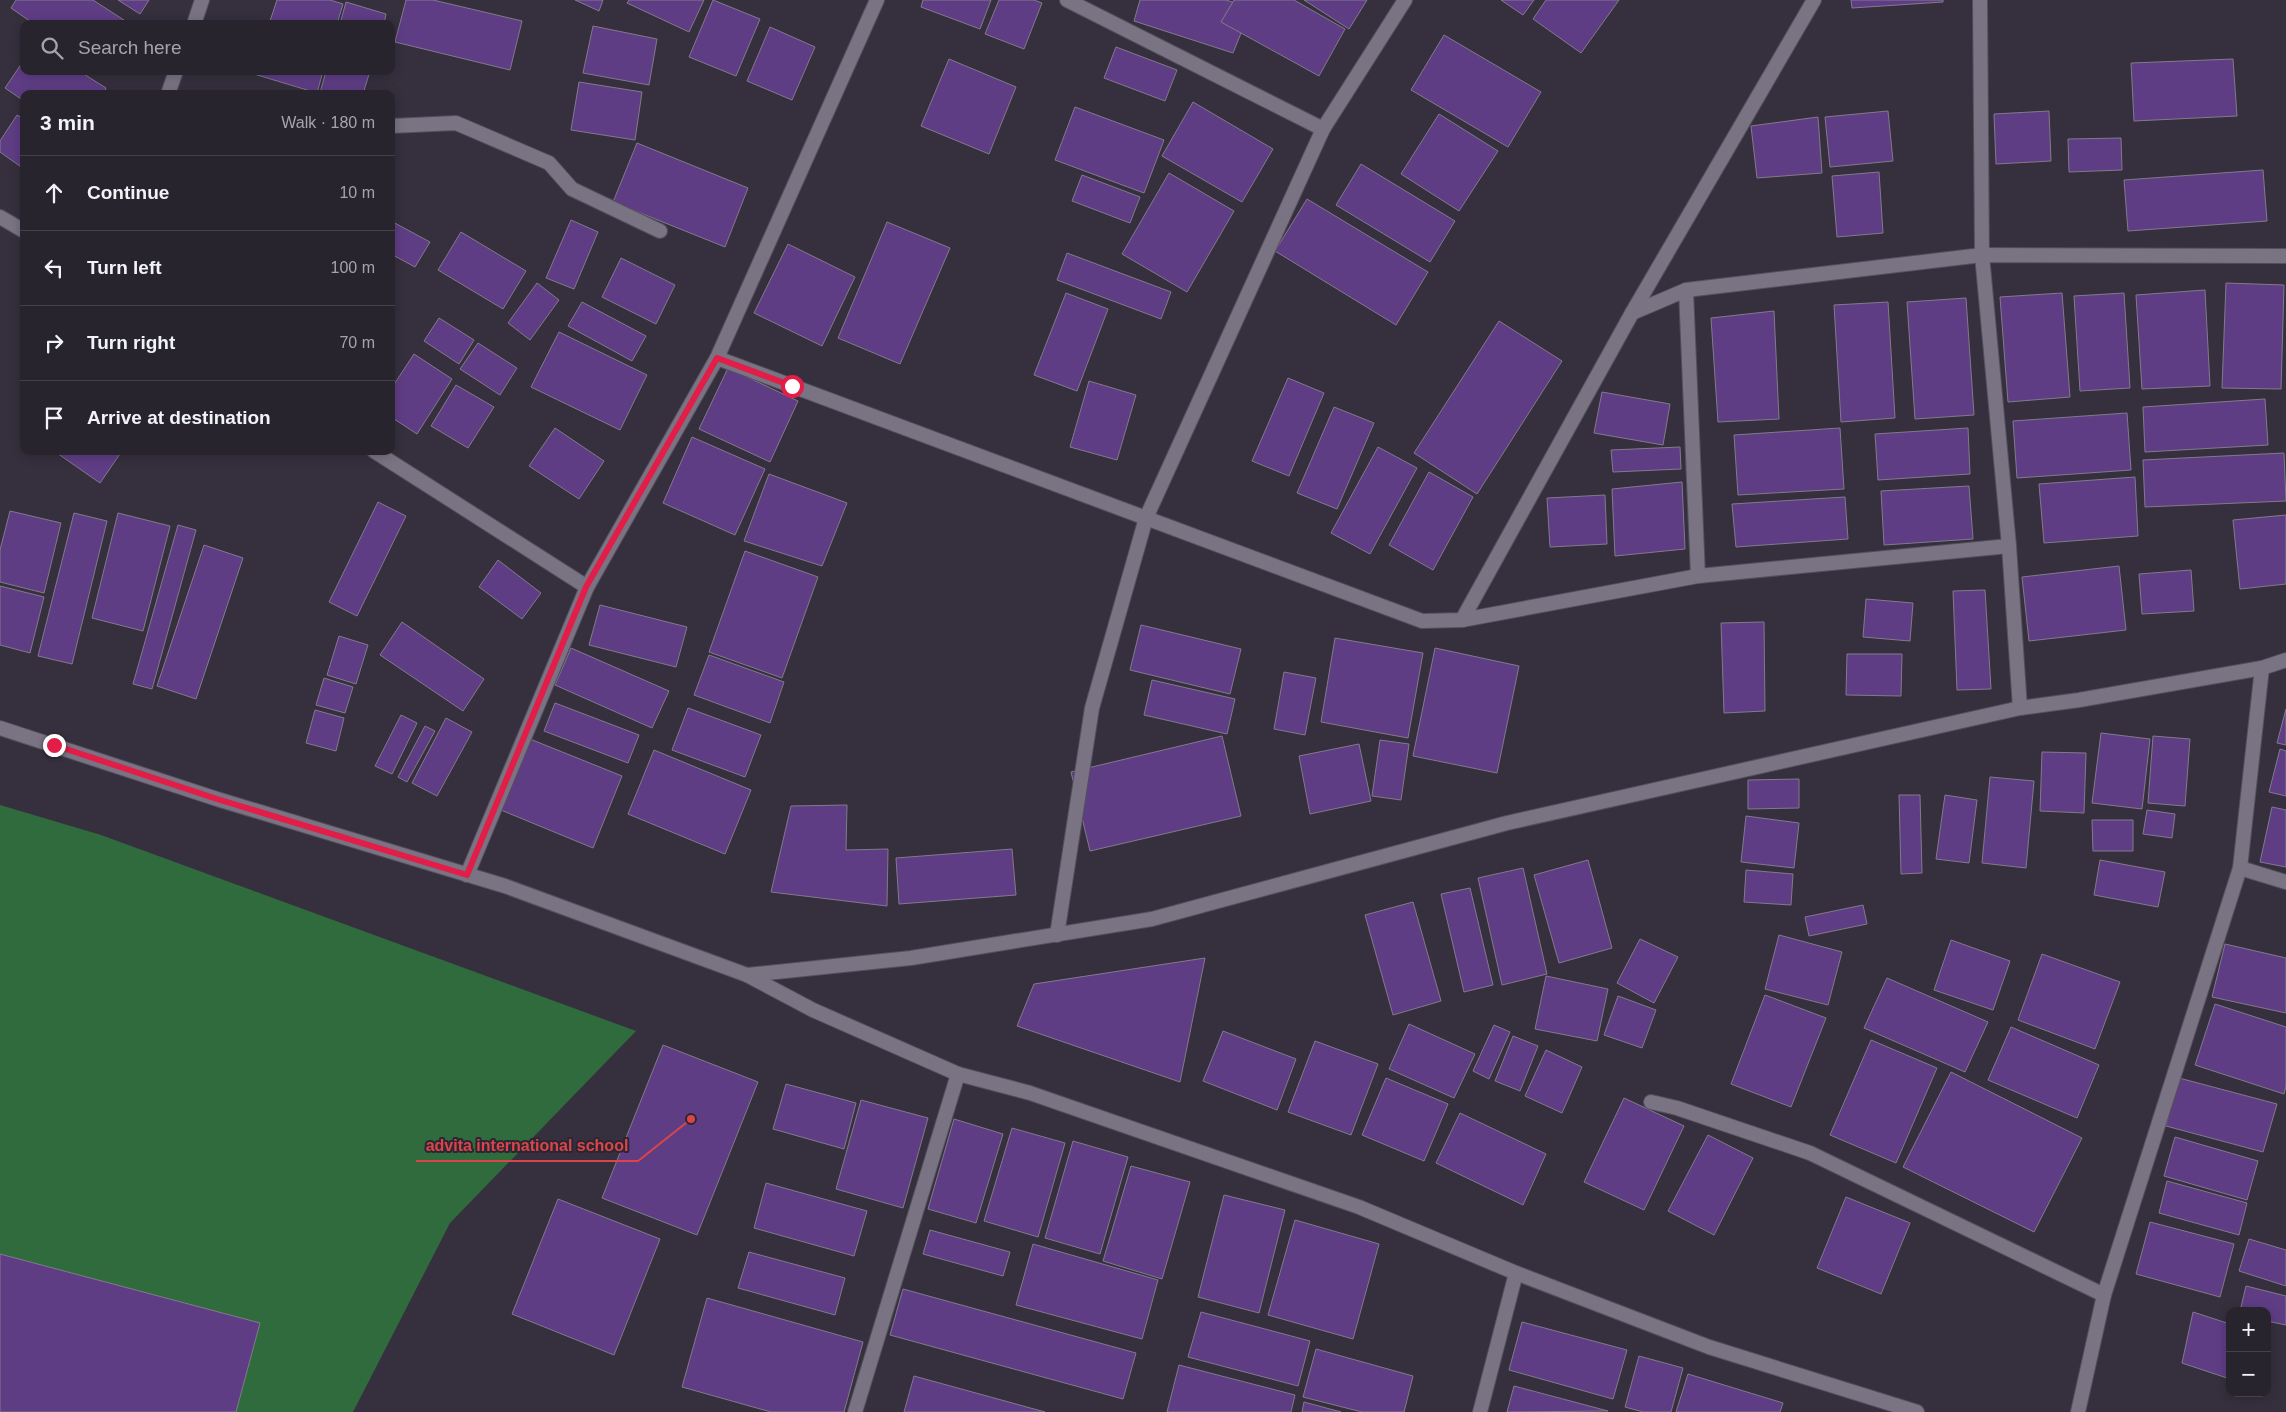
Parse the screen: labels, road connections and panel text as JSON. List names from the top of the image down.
{
  "places": ["advita international school"],
  "page": {
    "search": "Search here",
    "heading": ["3 min", "Walk · 180 m"],
    "list": [
      ["Continue", "10 m"],
      ["Turn left", "100 m"],
      ["Turn right", "70 m"],
      "Arrive at destination"
    ],
    "map_buttons": ["+", "−"]
  }
}
